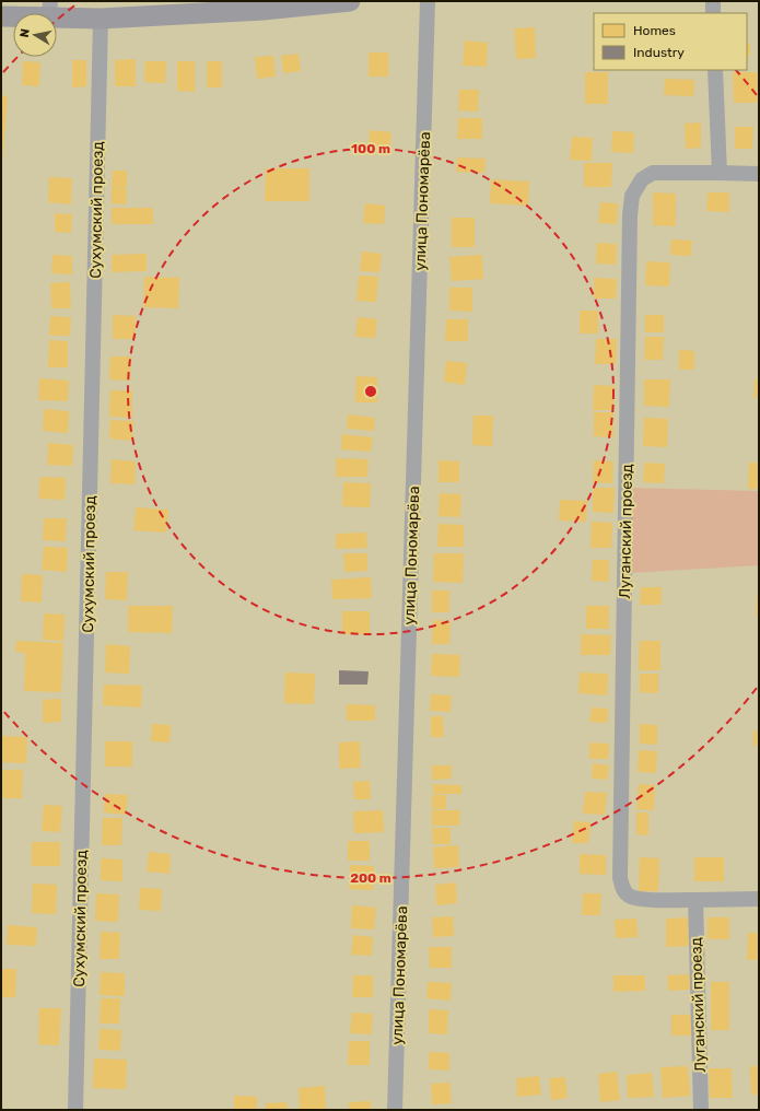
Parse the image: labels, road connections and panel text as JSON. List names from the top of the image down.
{
  "streets": {
    "street": ["улица Пономарёва", "Сухумский проезд", "Луганский проезд"]
  },
  "legend": ["Homes", "Industry"],
  "north": "left",
  "rings": ["100 m", "200 m"]
}
